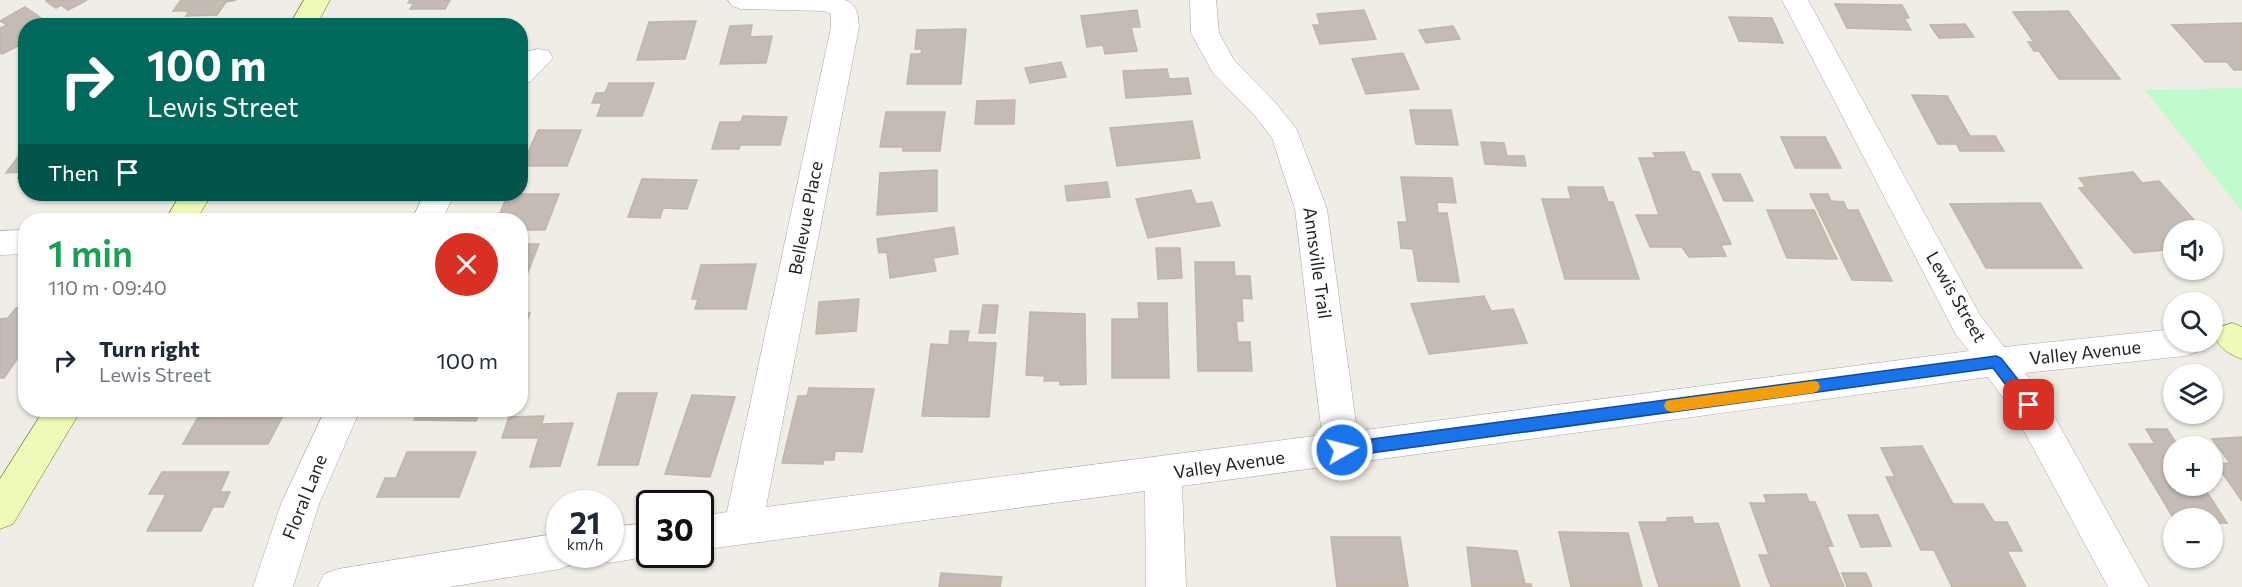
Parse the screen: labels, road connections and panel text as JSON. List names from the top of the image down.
{
  "streets": {
    "street": [
      "Bellevue Place",
      "Annsville Trail",
      "Lewis Street",
      "Valley Avenue",
      "Floral Lane"
    ]
  },
  "crossings": [
    ["Bellevue Place", "Valley Avenue"],
    ["Annsville Trail", "Valley Avenue"],
    ["Lewis Street", "Valley Avenue"]
  ],
  "page": {
    "turn": ["100 m", "Lewis Street"],
    "then": "Then",
    "heading": ["1 min", "110 m · 09:40"],
    "map_buttons": ["+", "−"],
    "list": [
      {
        "name": "Turn right",
        "note": "Lewis Street",
        "value": "100 m"
      }
    ],
    "speed": "21 km/h",
    "limit": "30"
  }
}
